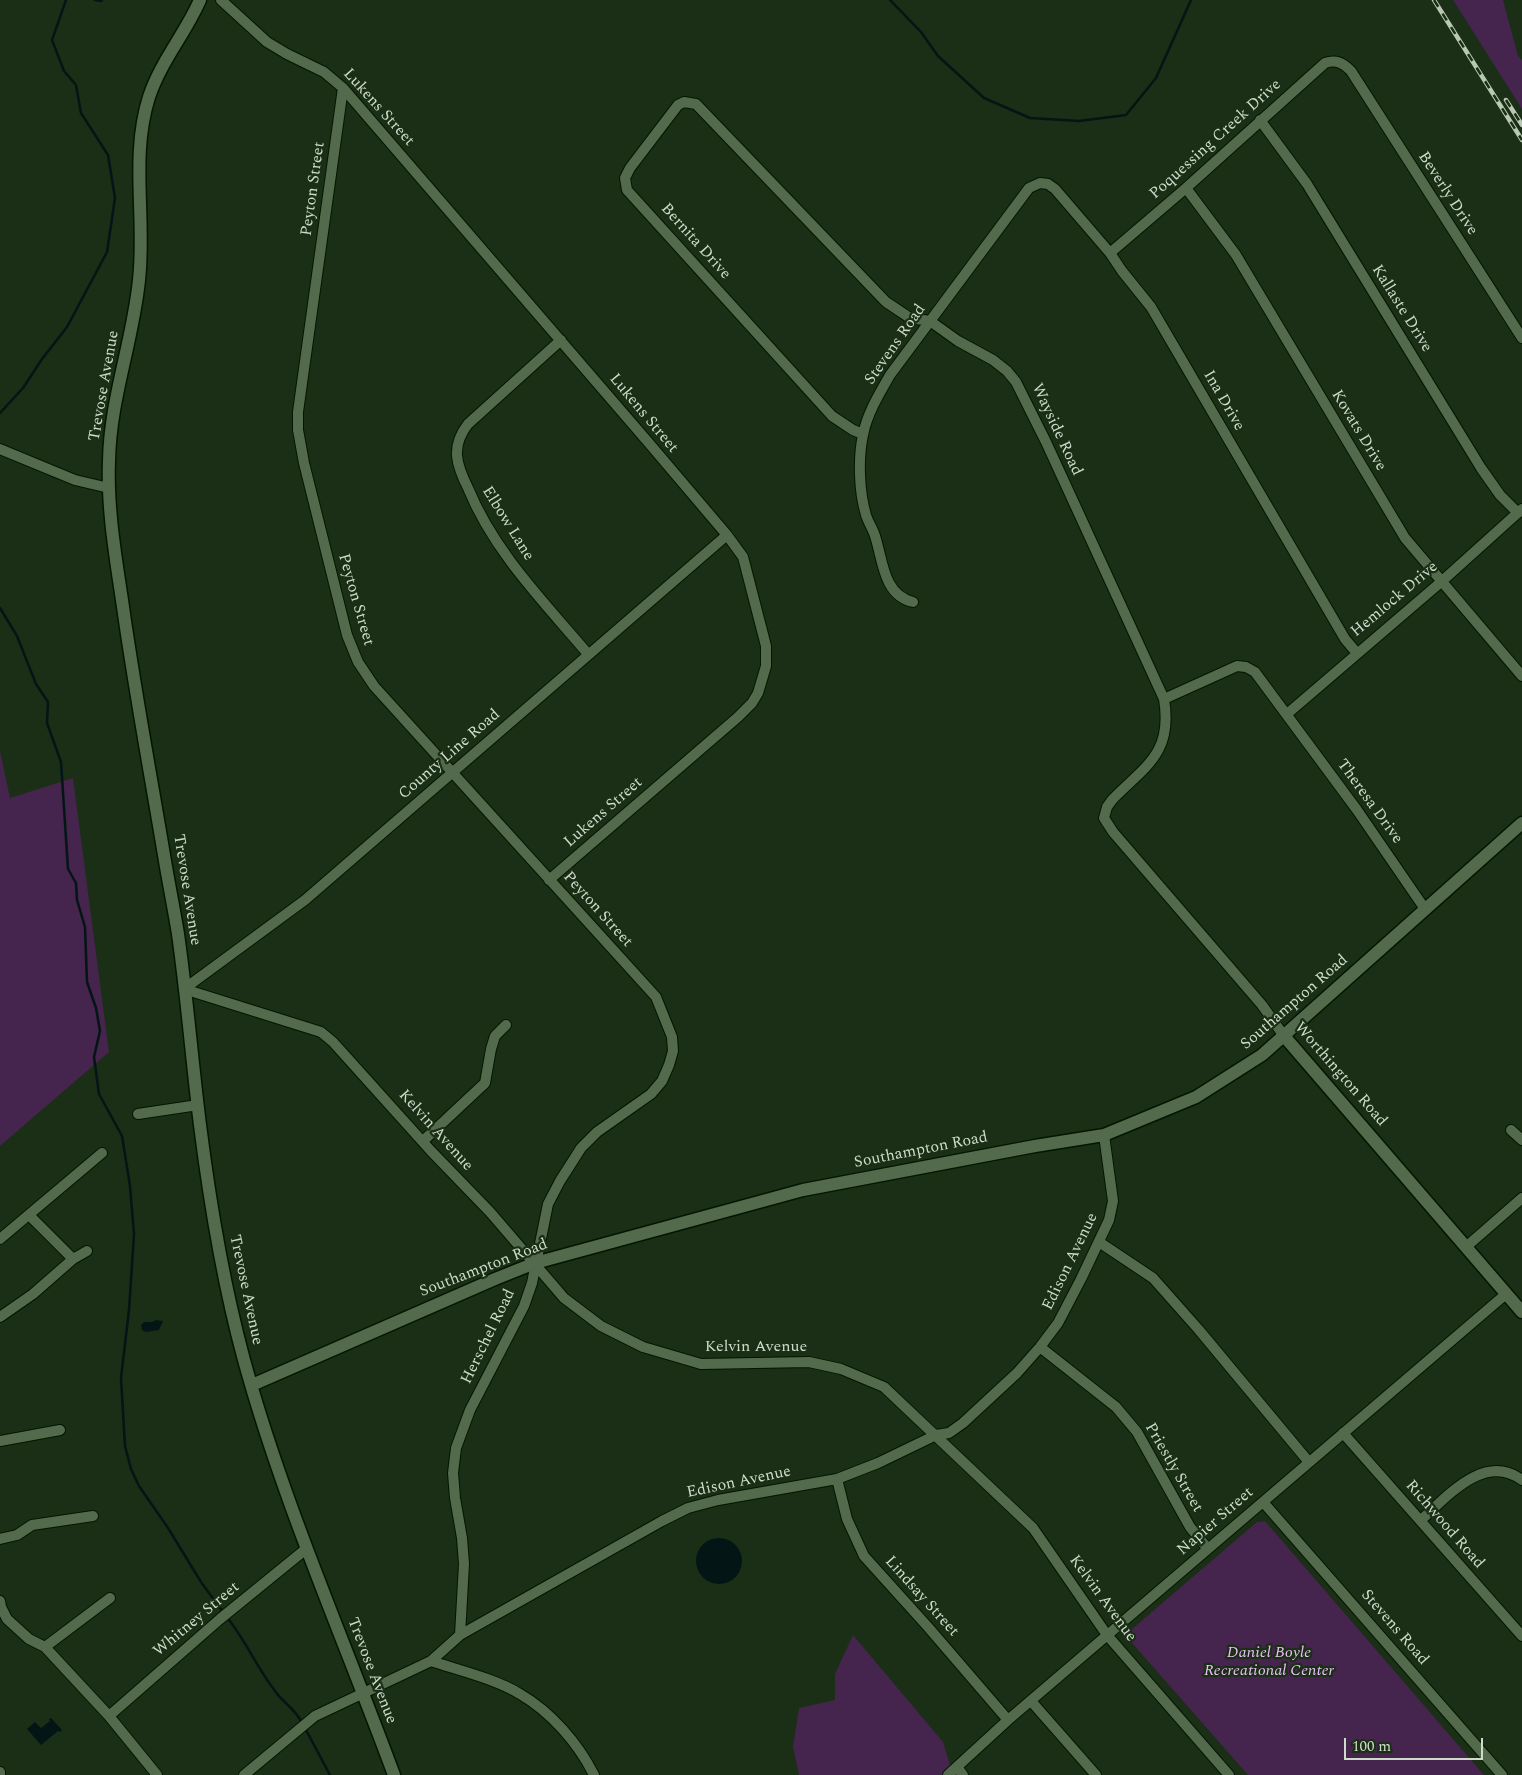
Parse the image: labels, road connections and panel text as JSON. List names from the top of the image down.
{
  "streets": {
    "street": [
      "Lukens Street",
      "Poquessing Creek Drive",
      "Peyton Street",
      "Beverly Drive",
      "Bernita Drive",
      "Kallaste Drive",
      "Stevens Road",
      "Trevose Avenue",
      "Ina Drive",
      "Wayside Road",
      "Kovats Drive",
      "Elbow Lane",
      "Hemlock Drive",
      "County Line Road",
      "Theresa Drive",
      "Southampton Road",
      "Worthington Road",
      "Kelvin Avenue",
      "Edison Avenue",
      "Herschel Road",
      "Priestly Street",
      "Napier Street",
      "Richwood Road",
      "Lindsay Street",
      "Whitney Street"
    ]
  },
  "crossings": [
    ["Lukens Street", "Peyton Street"],
    ["Lukens Street", "Elbow Lane"],
    ["Lukens Street", "County Line Road"],
    ["Poquessing Creek Drive", "Beverly Drive"],
    ["Poquessing Creek Drive", "Kallaste Drive"],
    ["Poquessing Creek Drive", "Ina Drive"],
    ["Poquessing Creek Drive", "Kovats Drive"],
    ["Peyton Street", "County Line Road"],
    ["Peyton Street", "Herschel Road"],
    ["Bernita Drive", "Stevens Road"],
    ["Bernita Drive", "Wayside Road"],
    ["Kallaste Drive", "Hemlock Drive"],
    ["Stevens Road", "Ina Drive"],
    ["Stevens Road", "Wayside Road"],
    ["Stevens Road", "Napier Street"],
    ["Trevose Avenue", "County Line Road"],
    ["Trevose Avenue", "Southampton Road"],
    ["Trevose Avenue", "Kelvin Avenue"],
    ["Trevose Avenue", "Edison Avenue"],
    ["Trevose Avenue", "Whitney Street"],
    ["Ina Drive", "Hemlock Drive"],
    ["Wayside Road", "Worthington Road"],
    ["Kovats Drive", "Hemlock Drive"],
    ["Elbow Lane", "County Line Road"],
    ["Hemlock Drive", "Theresa Drive"],
    ["County Line Road", "Kelvin Avenue"],
    ["Theresa Drive", "Southampton Road"],
    ["Southampton Road", "Worthington Road"],
    ["Southampton Road", "Kelvin Avenue"],
    ["Southampton Road", "Edison Avenue"],
    ["Southampton Road", "Herschel Road"],
    ["Worthington Road", "Napier Street"],
    ["Kelvin Avenue", "Edison Avenue"],
    ["Kelvin Avenue", "Herschel Road"],
    ["Kelvin Avenue", "Napier Street"],
    ["Edison Avenue", "Herschel Road"],
    ["Edison Avenue", "Priestly Street"],
    ["Edison Avenue", "Lindsay Street"],
    ["Priestly Street", "Napier Street"],
    ["Napier Street", "Richwood Road"],
    ["Napier Street", "Lindsay Street"]
  ],
  "parks": ["Daniel Boyle Recreational Center"],
  "scale_bar": "100 m"
}
